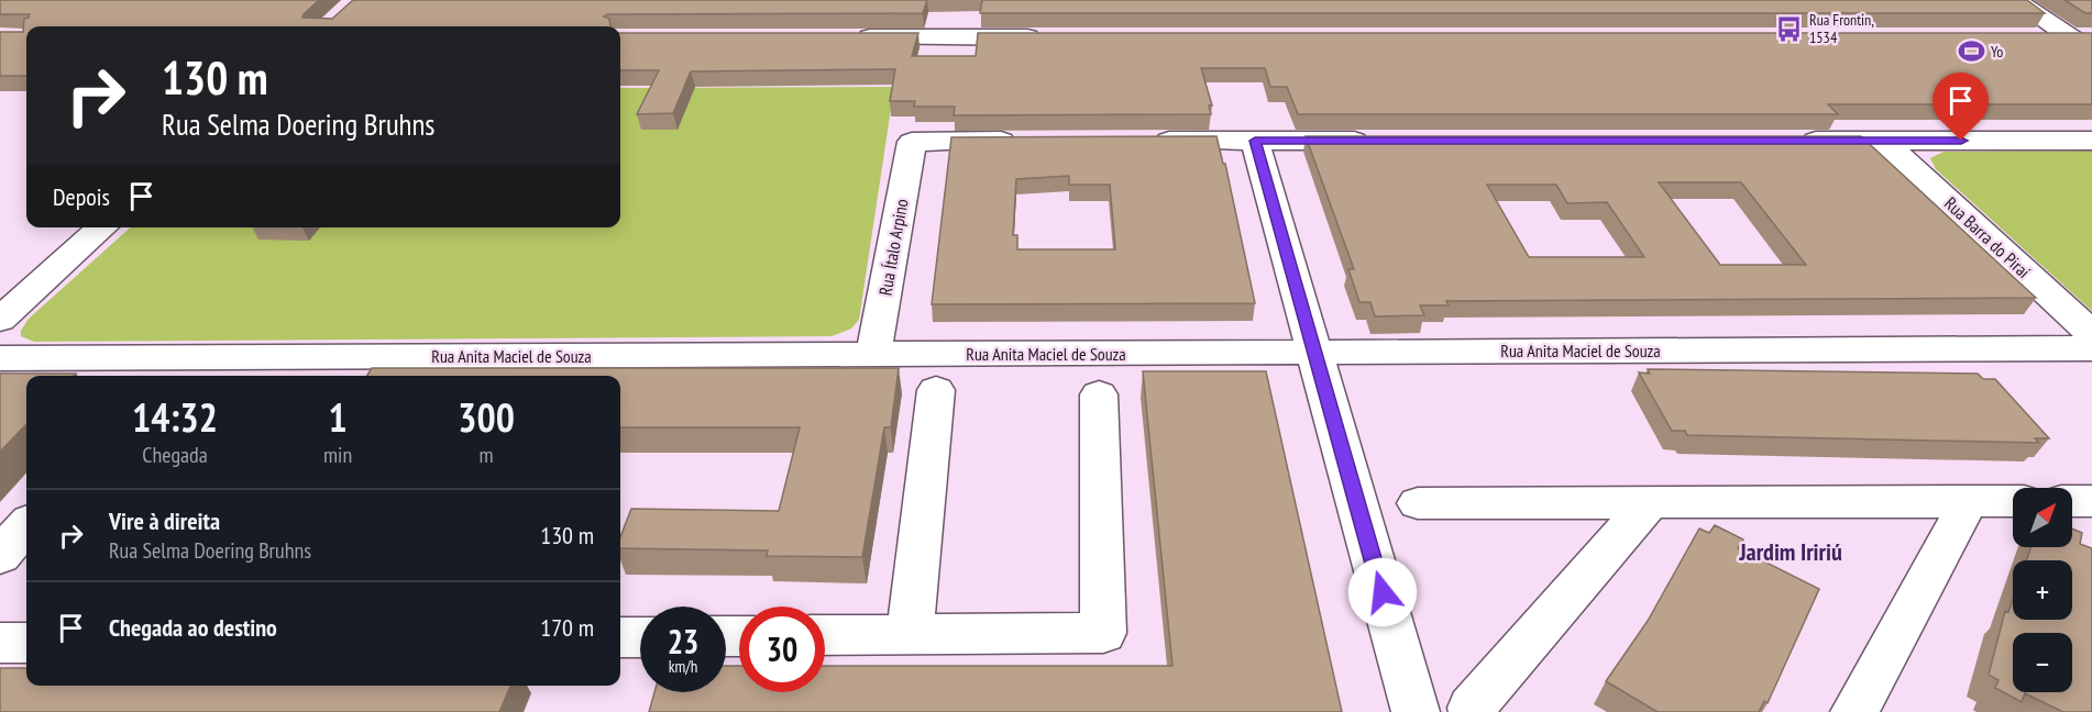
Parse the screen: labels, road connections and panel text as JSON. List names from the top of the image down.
{
  "streets": {
    "street": ["Rua Barra do Piraí", "Rua Ítalo Arpino", "Rua Anita Maciel de Souza"]
  },
  "crossings": [
    ["Rua Ítalo Arpino", "Rua Anita Maciel de Souza"]
  ],
  "districts": ["Jardim Iririú"],
  "places": {
    "bus stop": ["Rua Frontin, 1534"],
    "sports": ["Yo"]
  },
  "north": "top right",
  "page": {
    "turn": ["130 m", "Rua Selma Doering Bruhns"],
    "then": "Depois",
    "eta": [
      "14:32",
      "Chegada",
      "1",
      "min",
      "300",
      "m"
    ],
    "map_buttons": ["+", "−"],
    "list": [
      {
        "name": "Vire à direita",
        "note": "Rua Selma Doering Bruhns",
        "value": "130 m"
      },
      {
        "name": "Chegada ao destino",
        "value": "170 m"
      }
    ],
    "speed": "23 km/h",
    "limit": "30"
  }
}
